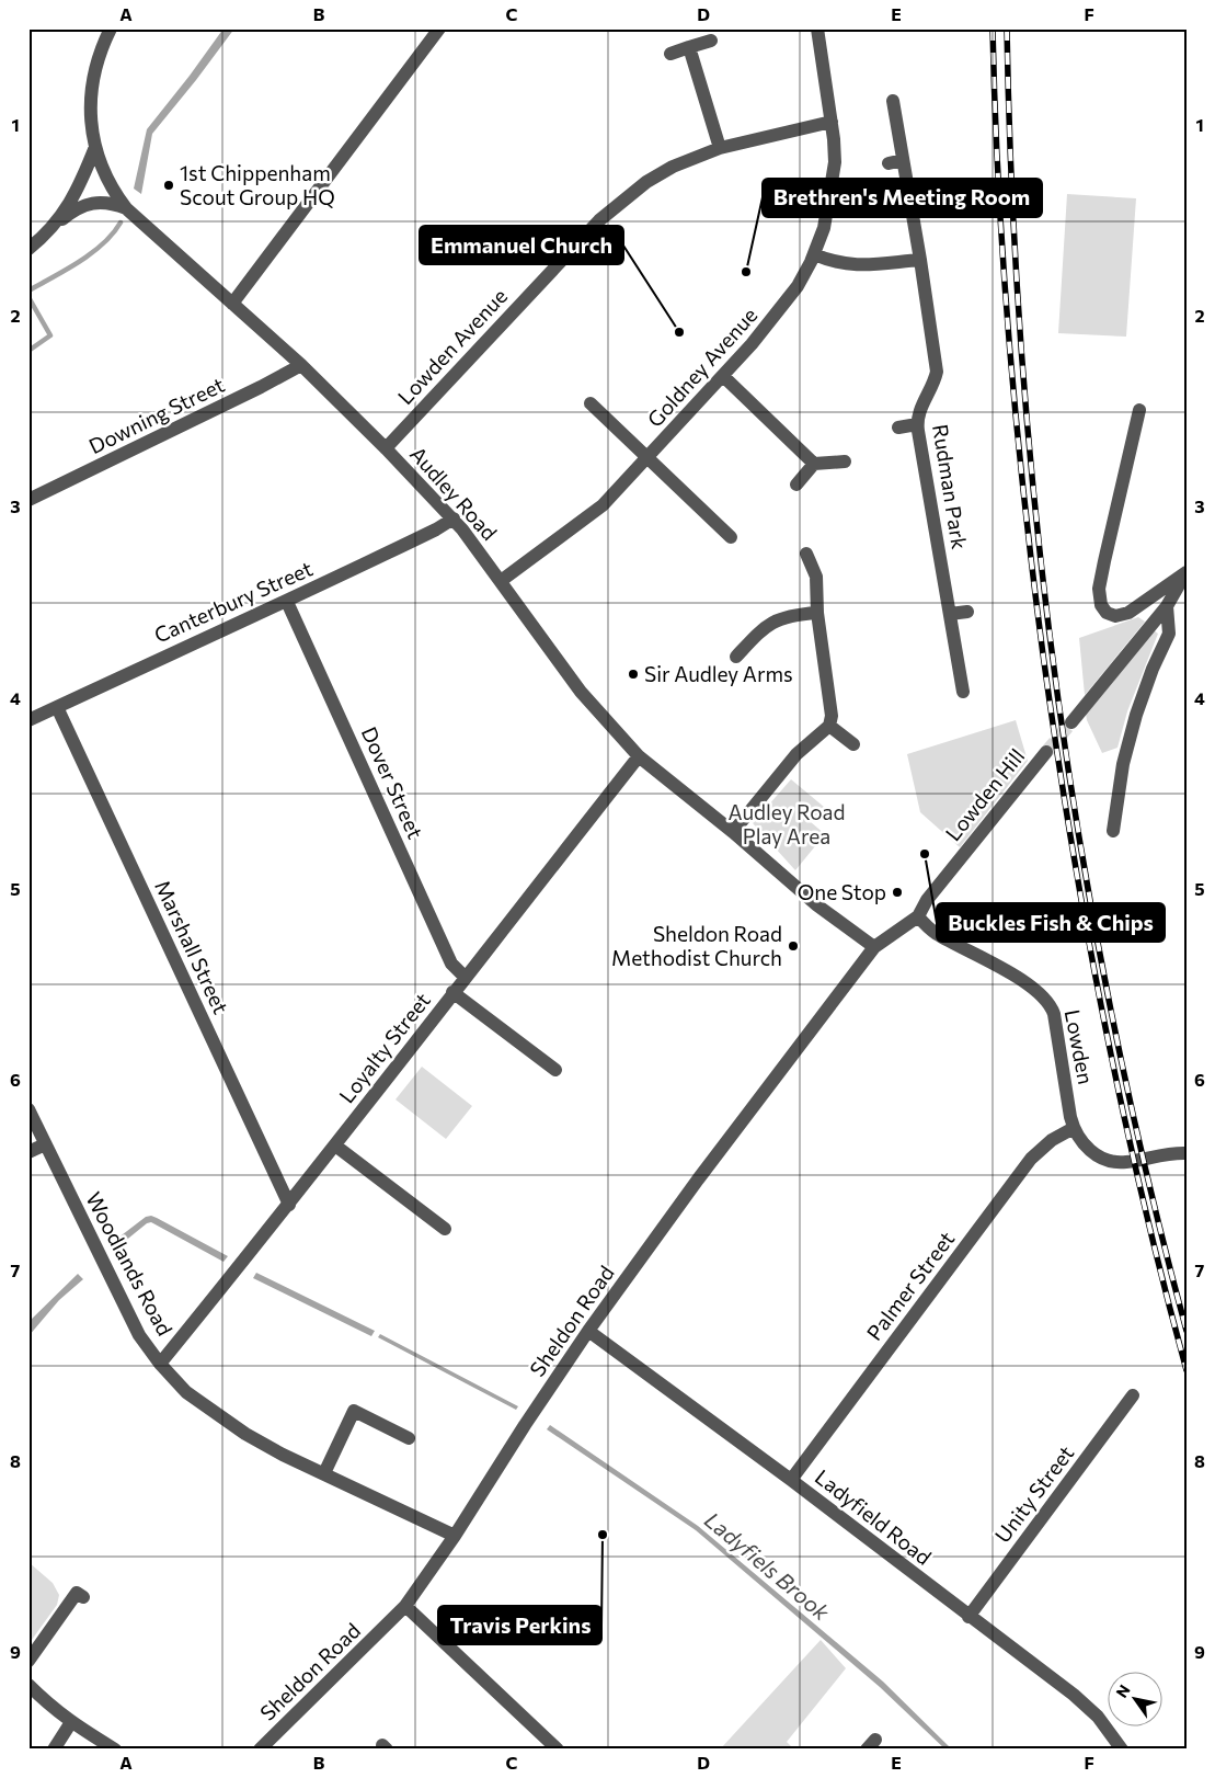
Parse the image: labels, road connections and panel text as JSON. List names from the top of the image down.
{
  "streets": {
    "street": [
      "Lowden Avenue",
      "Goldney Avenue",
      "Downing Street",
      "Rudman Park",
      "Audley Road",
      "Canterbury Street",
      "Dover Street",
      "Lowden Hill",
      "Marshall Street",
      "Lowden",
      "Loyalty Street",
      "Woodlands Road",
      "Palmer Street",
      "Sheldon Road",
      "Unity Street",
      "Ladyfield Road"
    ]
  },
  "crossings": [
    ["Lowden Avenue", "Goldney Avenue"],
    ["Lowden Avenue", "Audley Road"],
    ["Goldney Avenue", "Audley Road"],
    ["Downing Street", "Audley Road"],
    ["Audley Road", "Canterbury Street"],
    ["Audley Road", "Loyalty Street"],
    ["Audley Road", "Sheldon Road"],
    ["Canterbury Street", "Dover Street"],
    ["Canterbury Street", "Marshall Street"],
    ["Dover Street", "Loyalty Street"],
    ["Lowden Hill", "Lowden"],
    ["Lowden Hill", "Sheldon Road"],
    ["Marshall Street", "Loyalty Street"],
    ["Lowden", "Palmer Street"],
    ["Lowden", "Sheldon Road"],
    ["Loyalty Street", "Woodlands Road"],
    ["Woodlands Road", "Sheldon Road"],
    ["Palmer Street", "Ladyfield Road"],
    ["Sheldon Road", "Ladyfield Road"],
    ["Unity Street", "Ladyfield Road"]
  ],
  "water": ["Ladyfiels Brook"],
  "parks": ["Audley Road Play Area"],
  "places": [
    "1st Chippenham Scout Group HQ",
    "Brethren's Meeting Room",
    "Emmanuel Church",
    "Sir Audley Arms",
    "Buckles Fish & Chips",
    "One Stop",
    "Sheldon Road Methodist Church",
    "Travis Perkins"
  ],
  "north": "top left",
  "grid": {
    "columns": [
      "A",
      "B",
      "C",
      "D",
      "E",
      "F"
    ],
    "rows": [
      "1",
      "2",
      "3",
      "4",
      "5",
      "6",
      "7",
      "8",
      "9"
    ]
  }
}
